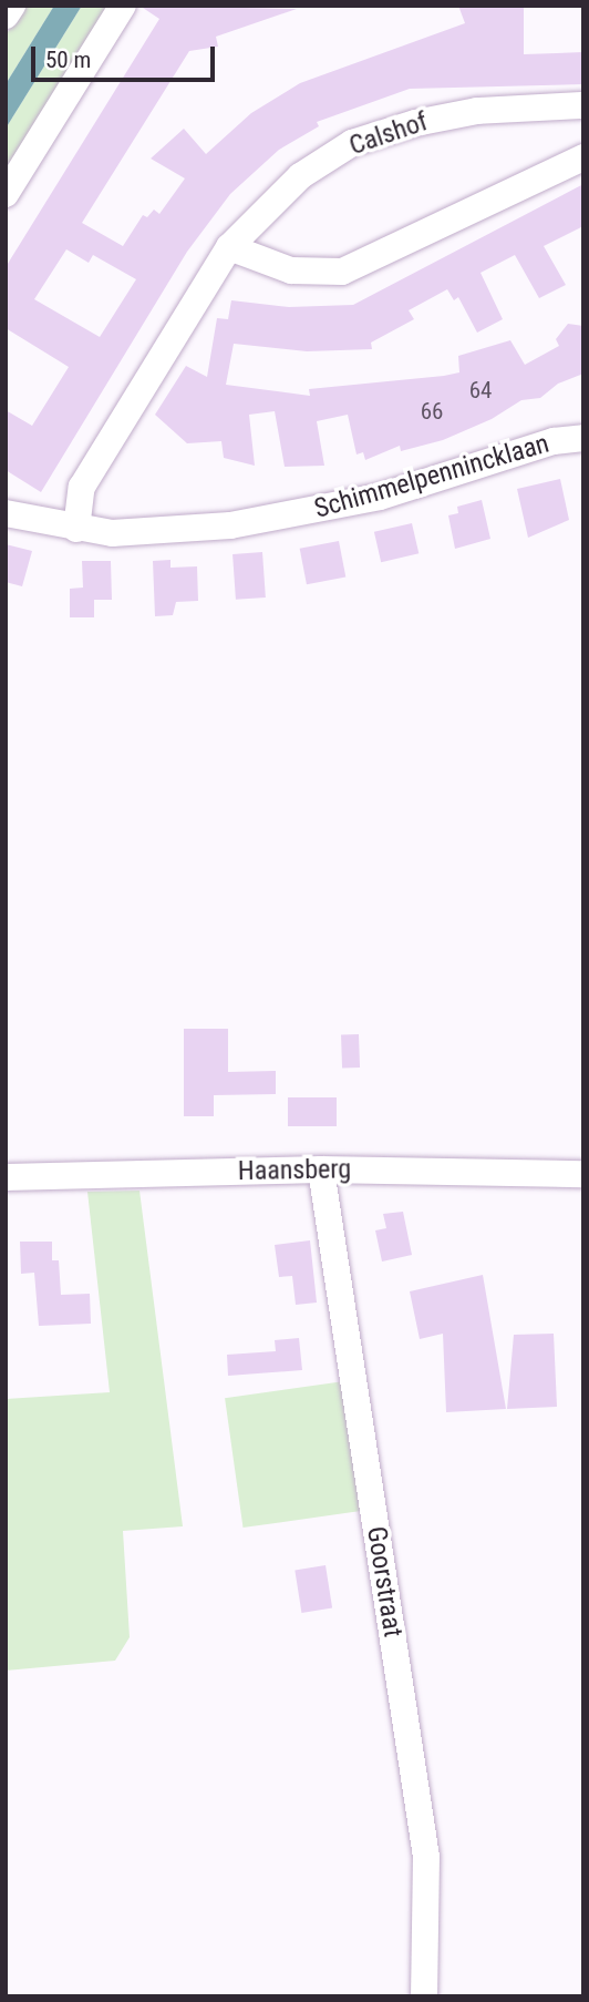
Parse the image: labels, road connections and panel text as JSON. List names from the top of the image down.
{
  "streets": {
    "street": [
      "Calshof",
      "Schimmelpennincklaan",
      "Haansberg",
      "Goorstraat"
    ]
  },
  "crossings": [
    ["Calshof", "Schimmelpennincklaan"],
    ["Haansberg", "Goorstraat"]
  ],
  "house_numbers": ["64", "66"],
  "scale_bar": "50 m"
}
